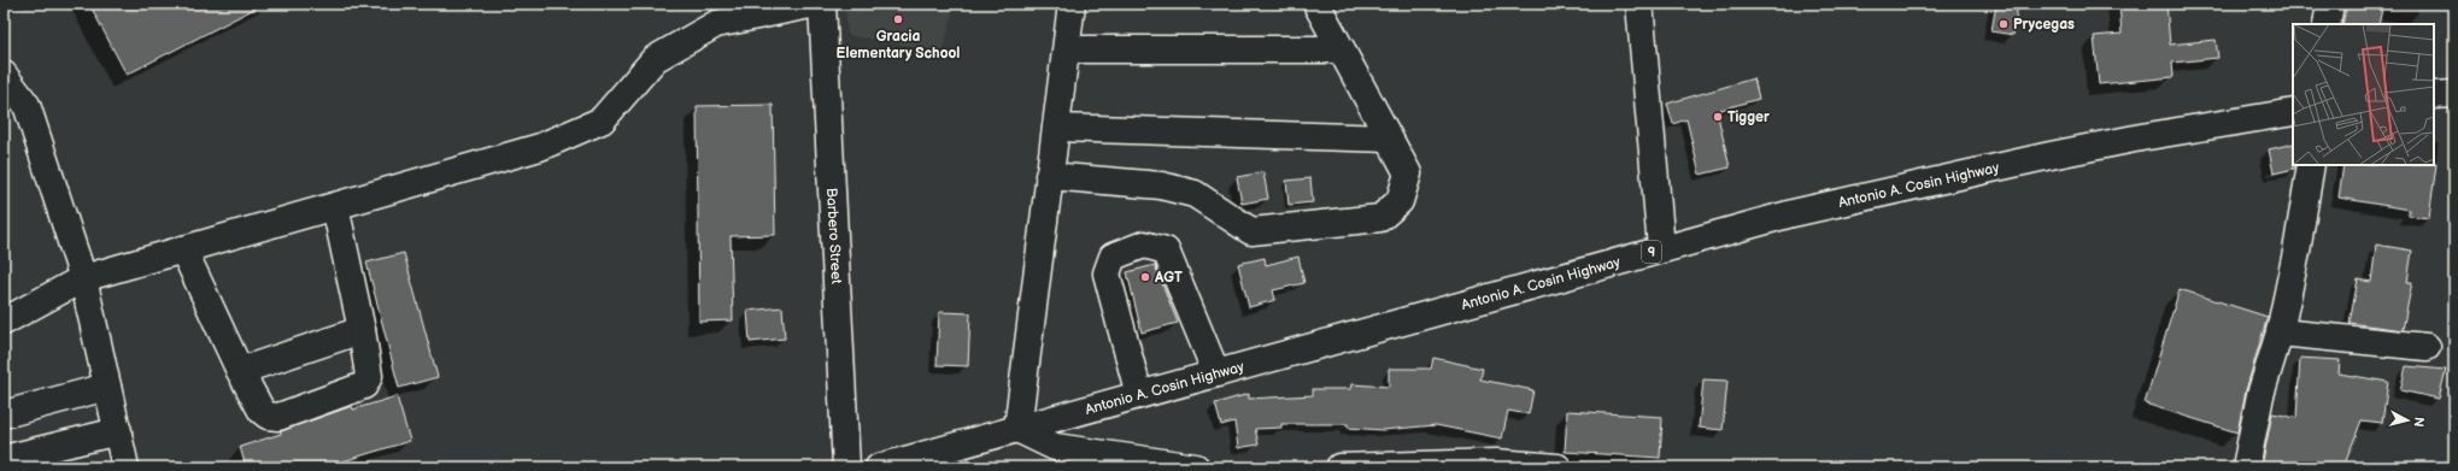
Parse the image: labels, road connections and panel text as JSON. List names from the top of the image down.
{
  "streets": {
    "main road": ["Antonio A. Cosin Highway", "Barbero Street", "9"]
  },
  "places": [
    "Gracia Elementary School",
    "Prycegas",
    "Tigger",
    "AGT"
  ],
  "north": "right"
}
